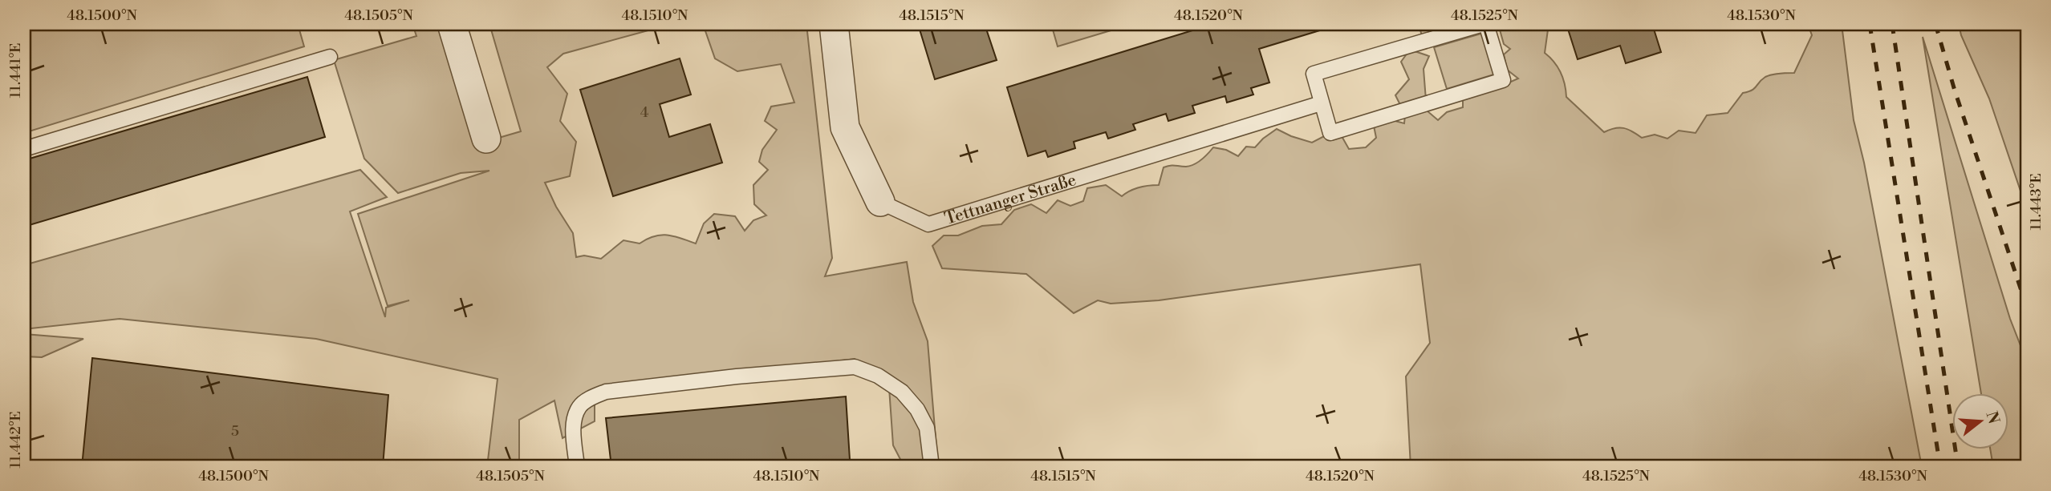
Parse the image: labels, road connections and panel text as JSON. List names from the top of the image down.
{
  "streets": {
    "street": ["Tettnanger Straße"]
  },
  "house_numbers": ["4", "5"],
  "north": "right",
  "coordinates": [
    "48.1500°N",
    "48.1505°N",
    "48.1510°N",
    "48.1515°N",
    "48.1520°N",
    "48.1525°N",
    "48.1530°N",
    "11.441°E",
    "11.443°E",
    "11.442°E"
  ]
}
